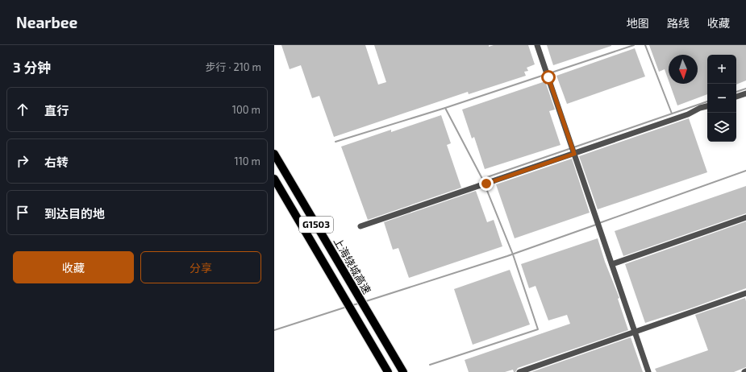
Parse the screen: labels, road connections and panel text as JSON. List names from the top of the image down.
{
  "streets": {
    "highway": ["G1503", "上海绕城高速"]
  },
  "north": "bottom",
  "page": {
    "header": "Nearbee",
    "nav": ["地图", "路线", "收藏"],
    "heading": ["3 分钟", "步行 · 210 m"],
    "map_buttons": ["+", "−"],
    "list": [
      ["直行", "100 m"],
      ["右转", "110 m"],
      "到达目的地"
    ],
    "buttons": ["收藏", "分享"]
  }
}
